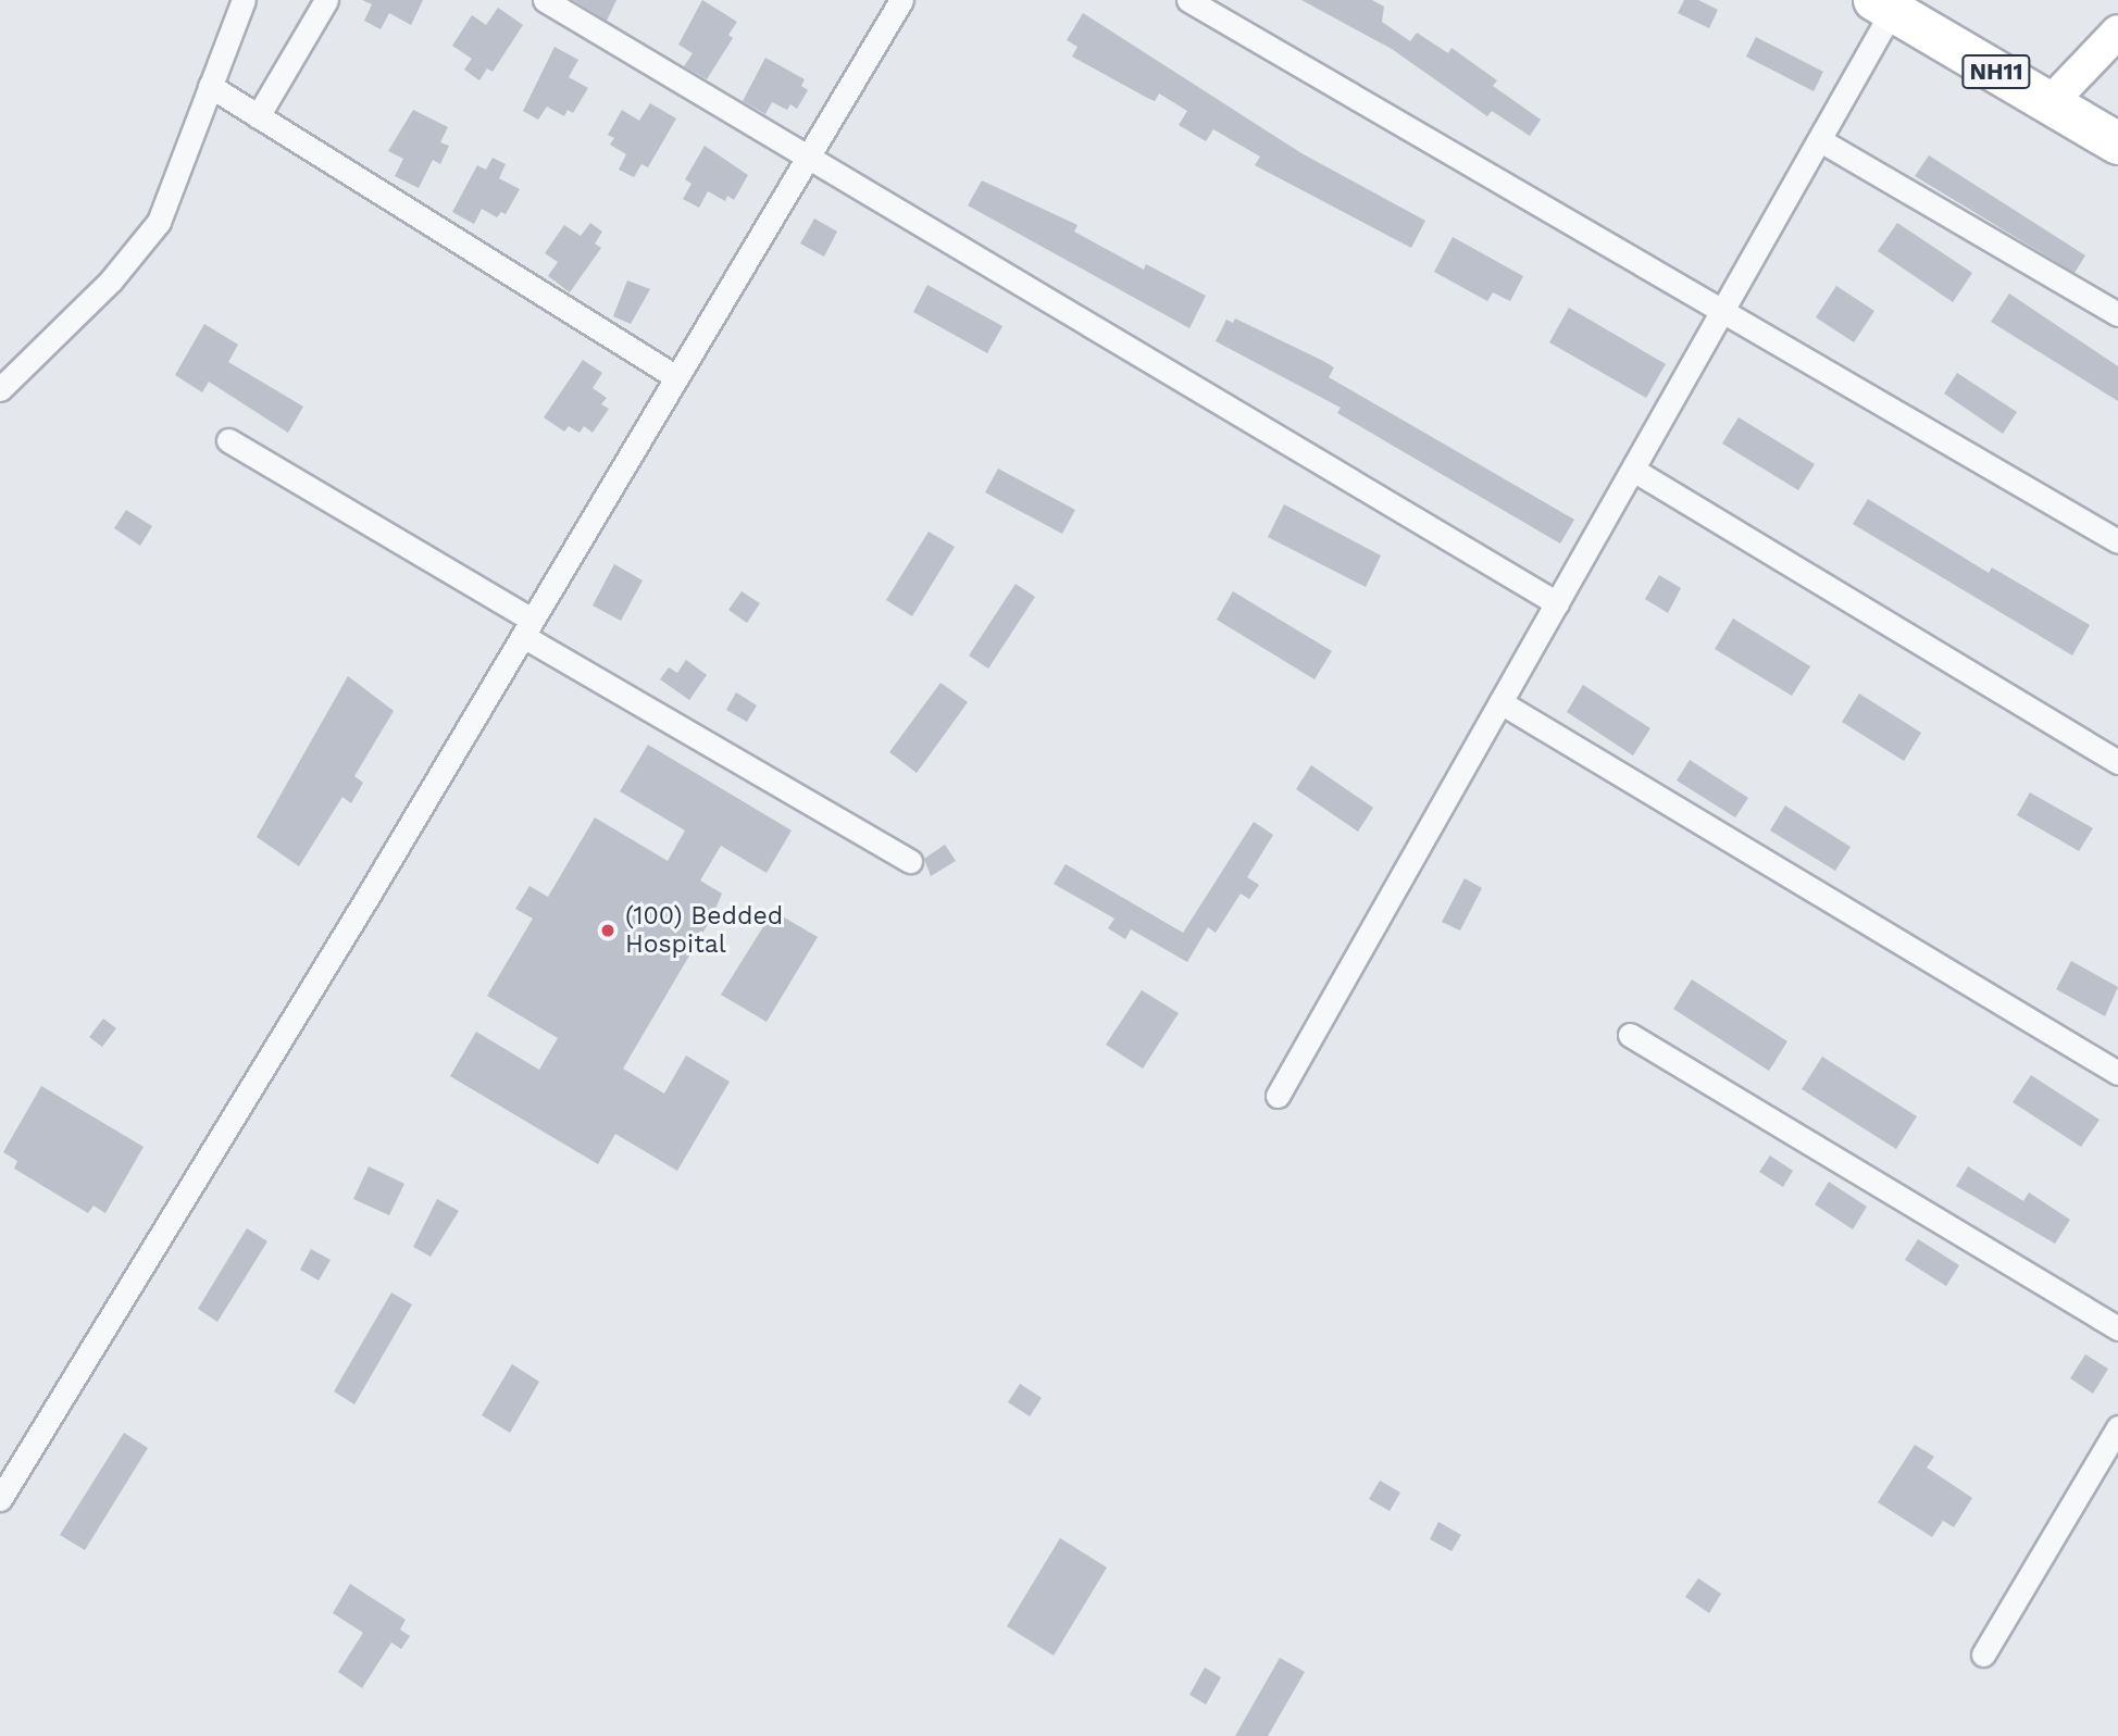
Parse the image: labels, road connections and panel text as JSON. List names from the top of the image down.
{
  "streets": {
    "highway": ["NH11"]
  },
  "places": ["(100) Bedded Hospital"]
}
